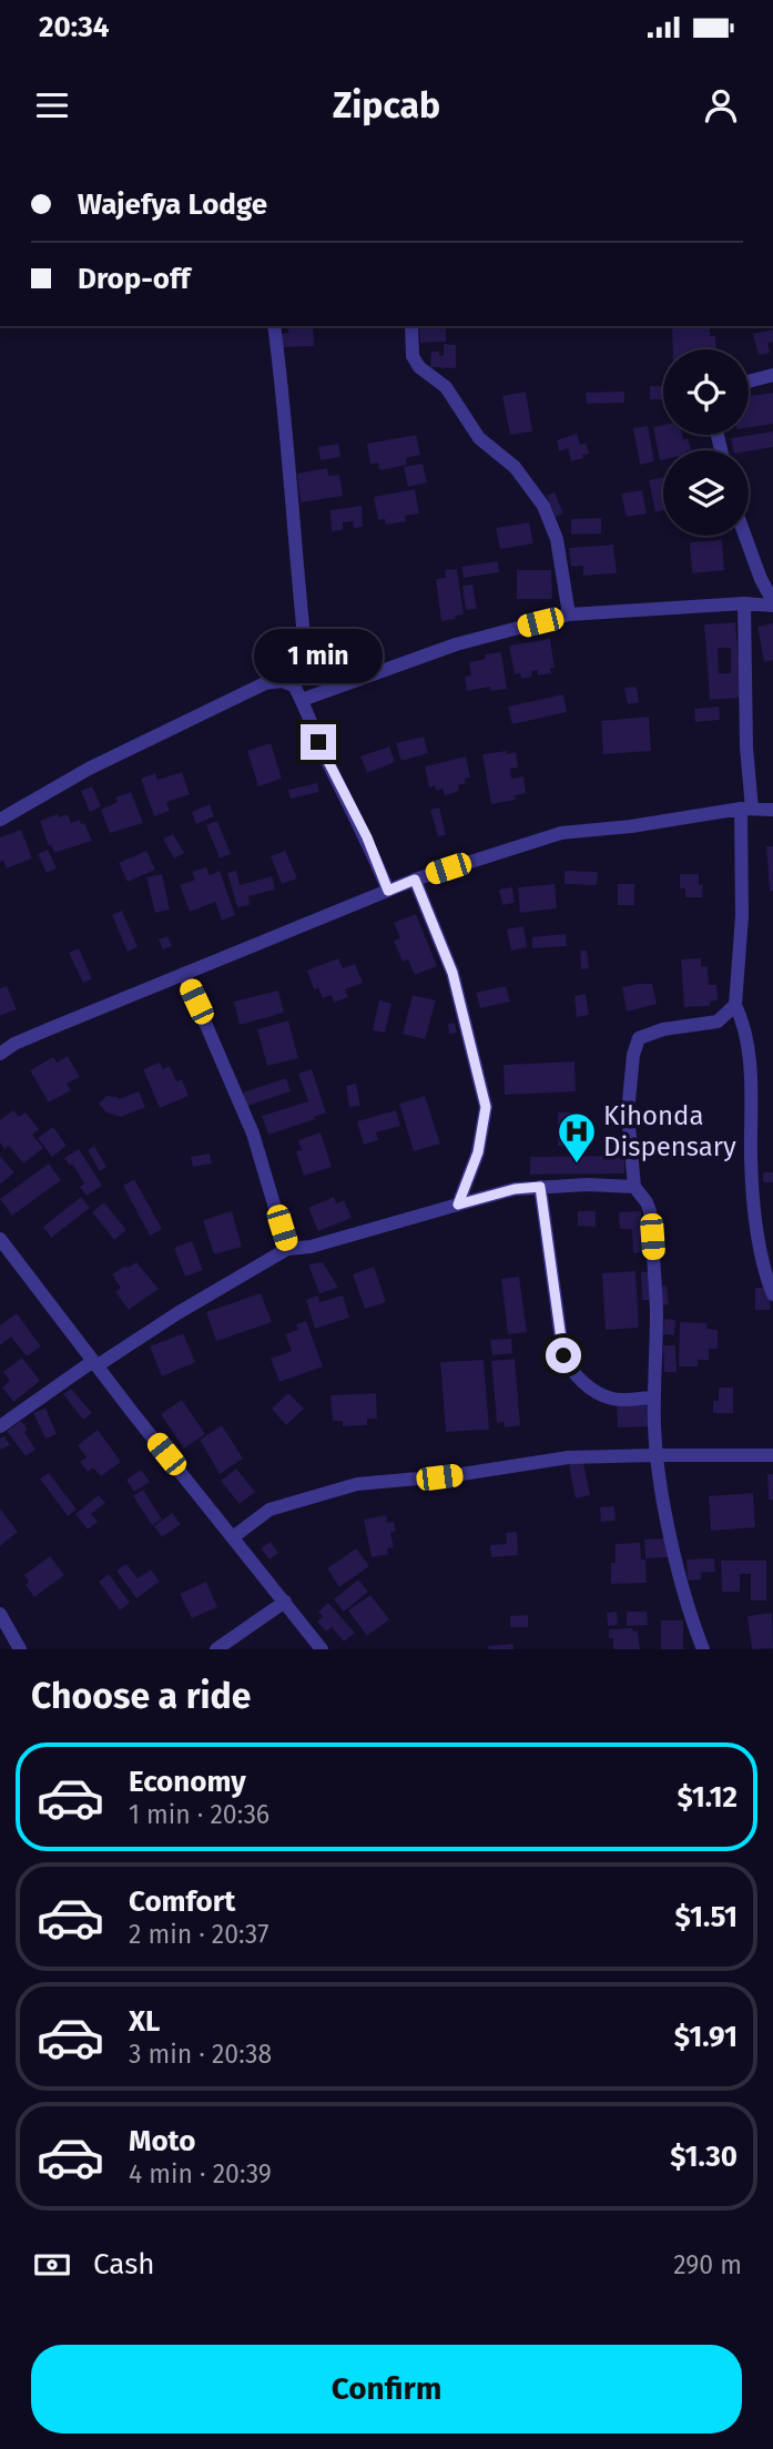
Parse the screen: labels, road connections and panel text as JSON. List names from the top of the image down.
{
  "places": {
    "hospital": ["Kihonda Dispensary"]
  },
  "page": {
    "status": "20:34",
    "header": "Zipcab",
    "banner": ["Wajefya Lodge", "Drop-off"],
    "bubble": "1 min",
    "heading": "Choose a ride",
    "list": [
      {
        "name": "Economy",
        "note": "1 min · 20:36",
        "value": "$1.12"
      },
      {
        "name": "Comfort",
        "note": "2 min · 20:37",
        "value": "$1.51"
      },
      {
        "name": "XL",
        "note": "3 min · 20:38",
        "value": "$1.91"
      },
      {
        "name": "Moto",
        "note": "4 min · 20:39",
        "value": "$1.30"
      }
    ],
    "pay": ["Cash", "290 m"],
    "buttons": "Confirm"
  }
}
